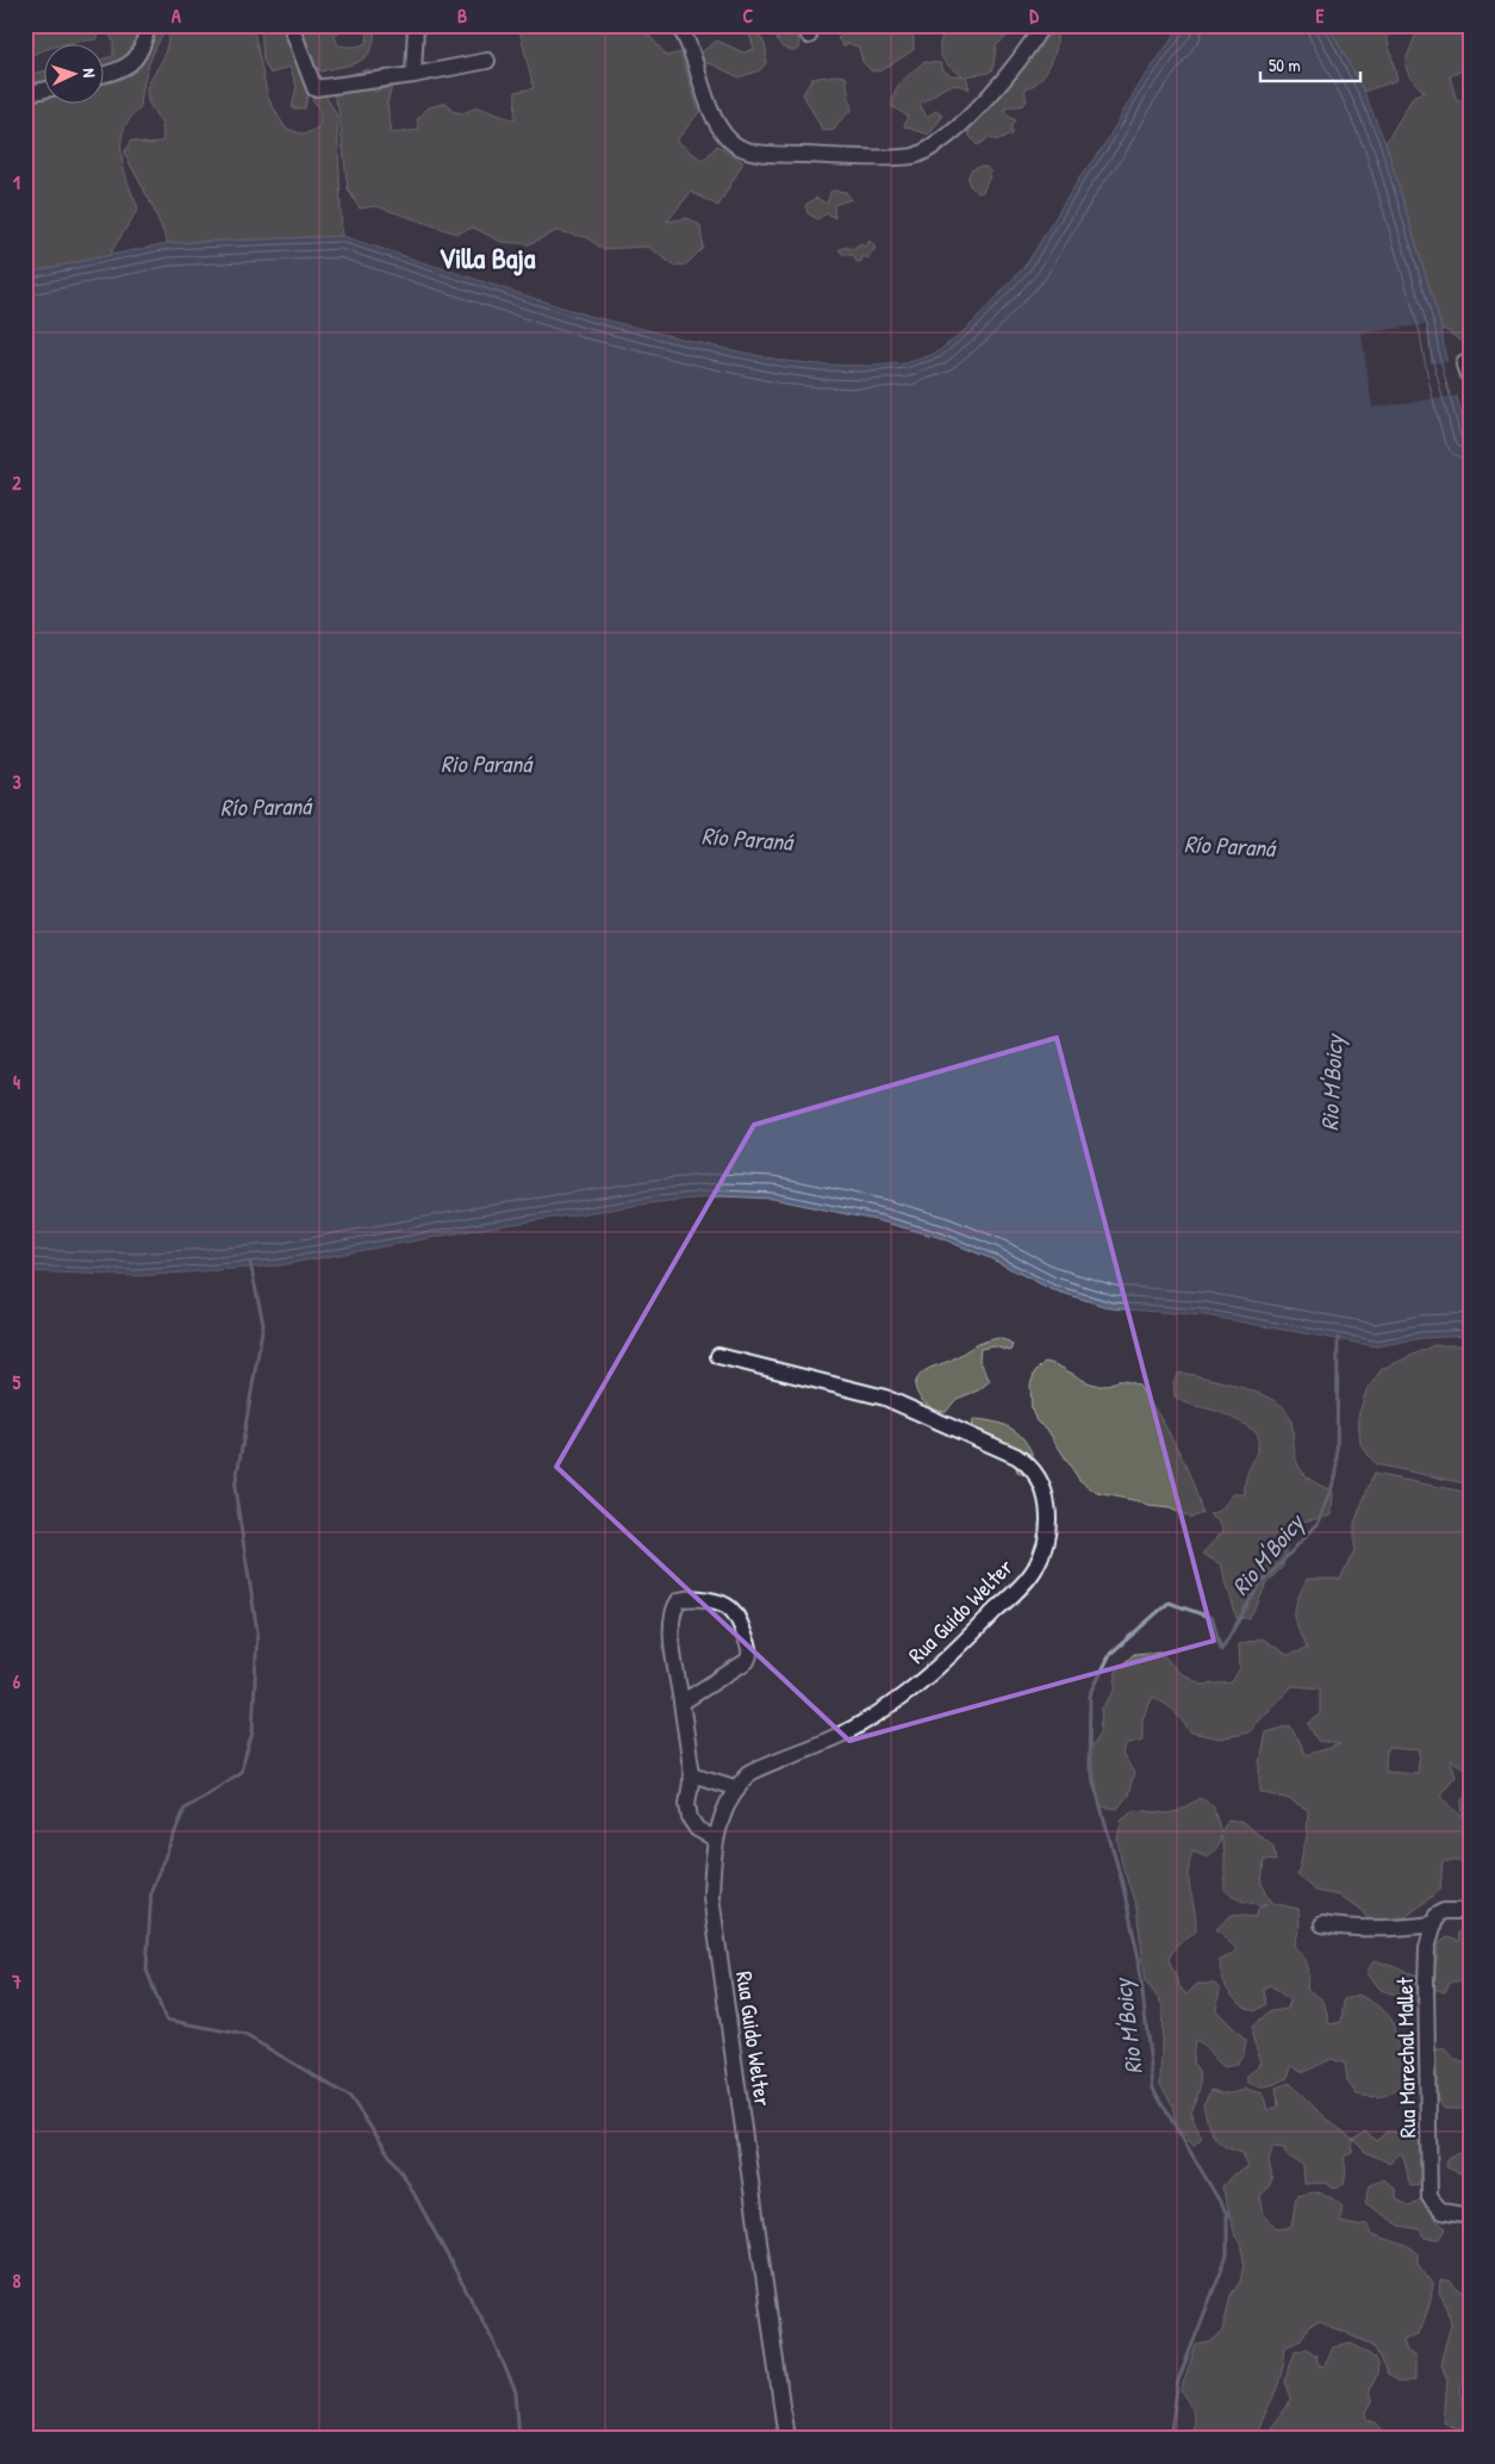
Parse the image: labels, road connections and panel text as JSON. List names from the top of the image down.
{
  "streets": {
    "street": ["Rua Guido Welter", "Rua Marechal Mallet"]
  },
  "districts": ["Villa Baja"],
  "water": ["Rio Paraná", "Río Paraná", "Rio M'Boicy"],
  "scale_bar": "50 m",
  "north": "right",
  "grid": {
    "columns": [
      "A",
      "B",
      "C",
      "D",
      "E"
    ],
    "rows": [
      "1",
      "2",
      "3",
      "4",
      "5",
      "6",
      "7",
      "8"
    ]
  }
}
